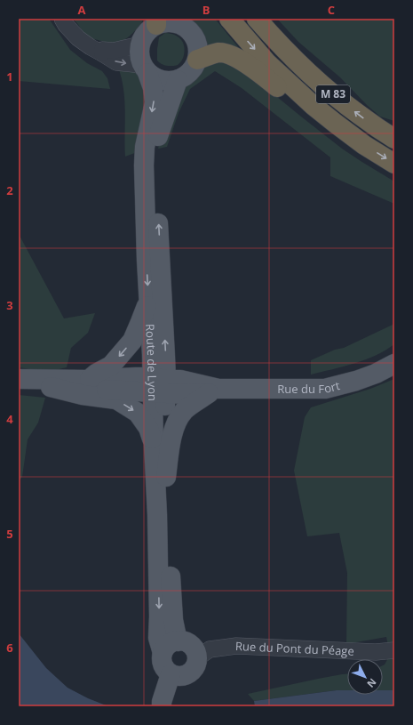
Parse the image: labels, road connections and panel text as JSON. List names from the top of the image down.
{
  "streets": {
    "highway": ["M 83"],
    "main road": ["Route de Lyon", "Rue du Fort"],
    "street": ["Rue du Pont du Péage"]
  },
  "crossings": [
    ["Route de Lyon", "Rue du Fort"],
    ["Route de Lyon", "Rue du Pont du Péage"]
  ],
  "north": "bottom right",
  "grid": {
    "columns": ["A", "B", "C"],
    "rows": [
      "1",
      "2",
      "3",
      "4",
      "5",
      "6"
    ]
  }
}
